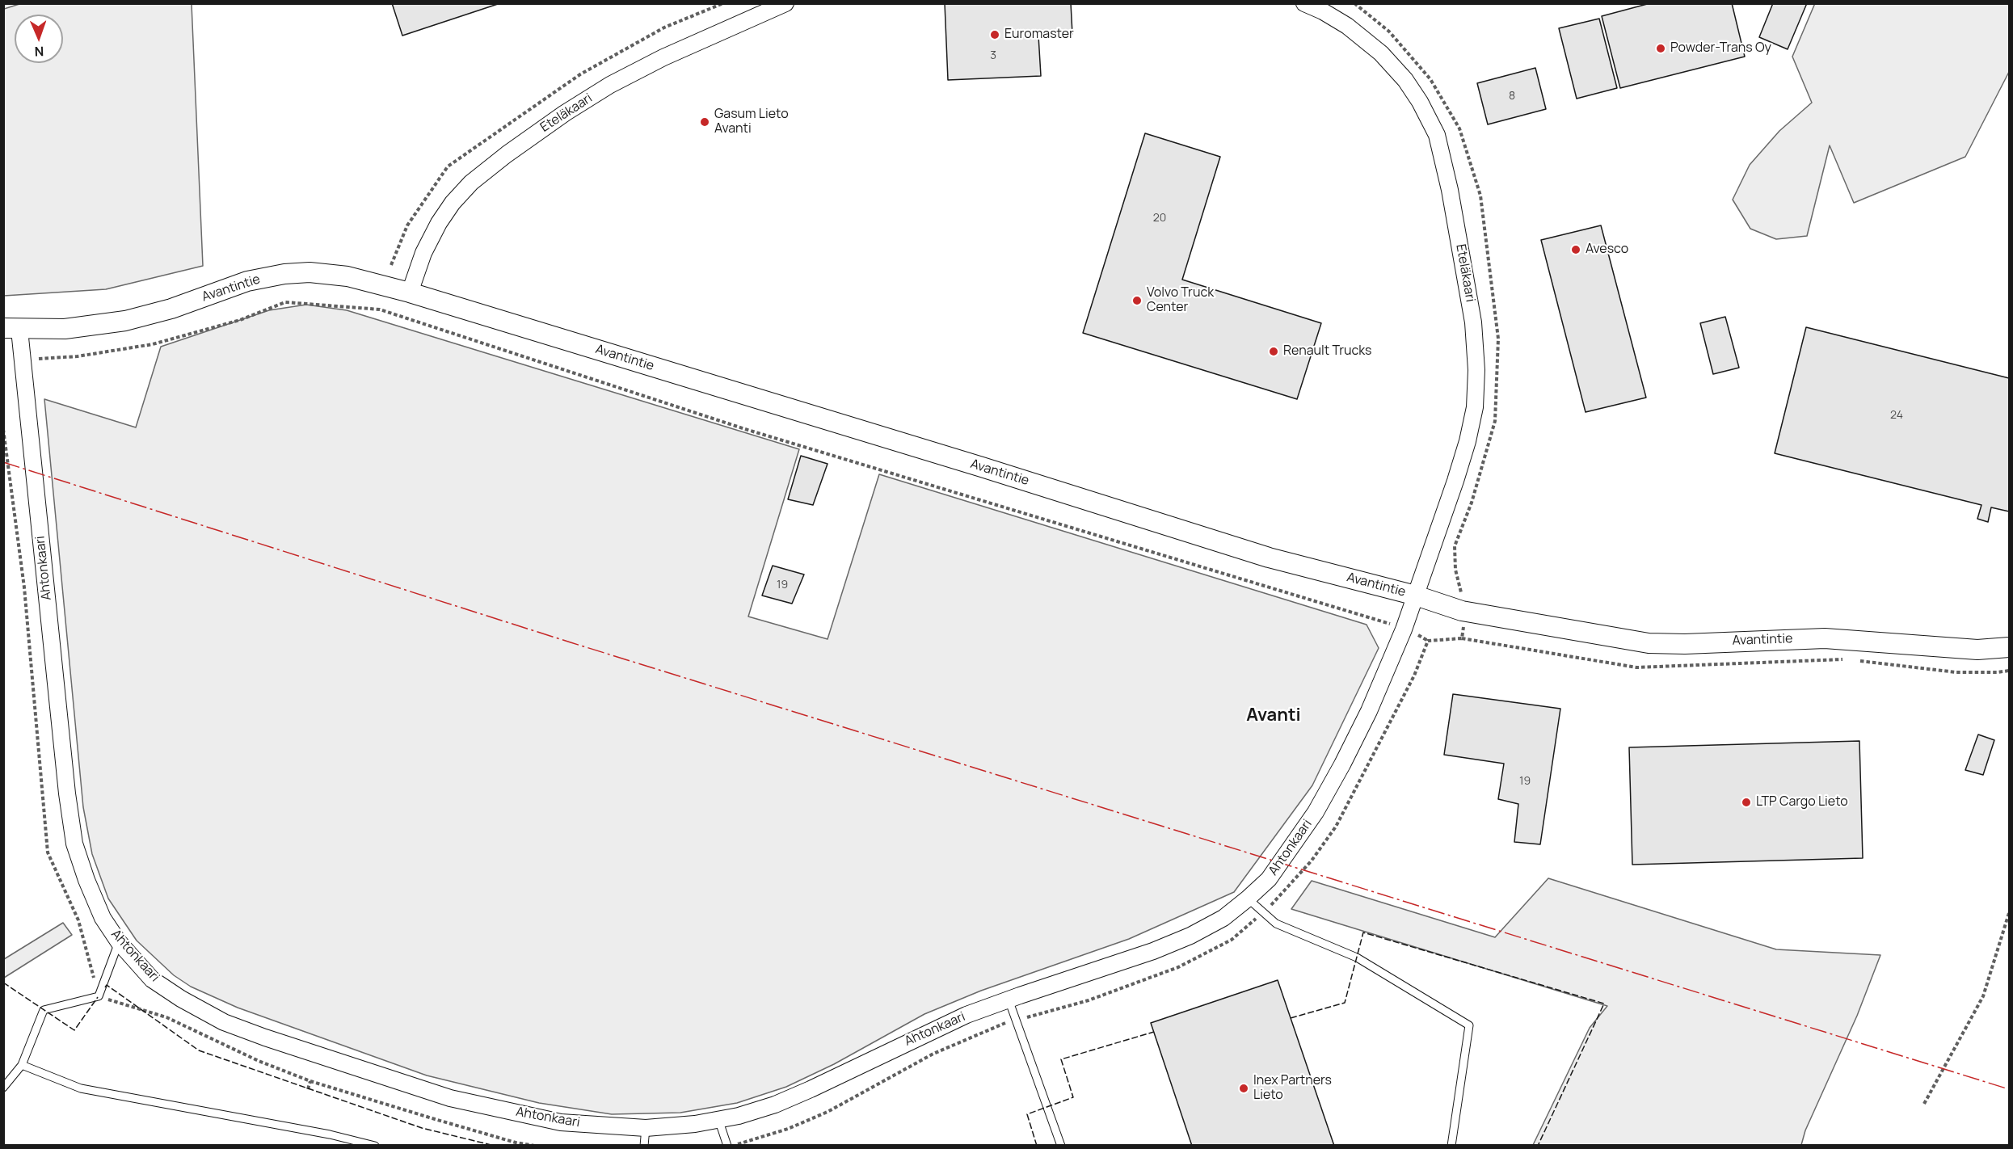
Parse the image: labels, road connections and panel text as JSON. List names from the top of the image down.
{
  "streets": {
    "street": ["Eteläkaari", "Avantintie", "Ahtonkaari"]
  },
  "crossings": [
    ["Eteläkaari", "Avantintie"],
    ["Eteläkaari", "Ahtonkaari"],
    ["Avantintie", "Ahtonkaari"]
  ],
  "districts": ["Avanti"],
  "places": [
    "Euromaster",
    "Powder-Trans Oy",
    "Gasum Lieto Avanti",
    "Avesco",
    "Volvo Truck Center",
    "Renault Trucks",
    "LTP Cargo Lieto",
    "Inex Partners Lieto"
  ],
  "house_numbers": [
    "3",
    "8",
    "20",
    "24",
    "19",
    "19"
  ],
  "north": "bottom"
}
